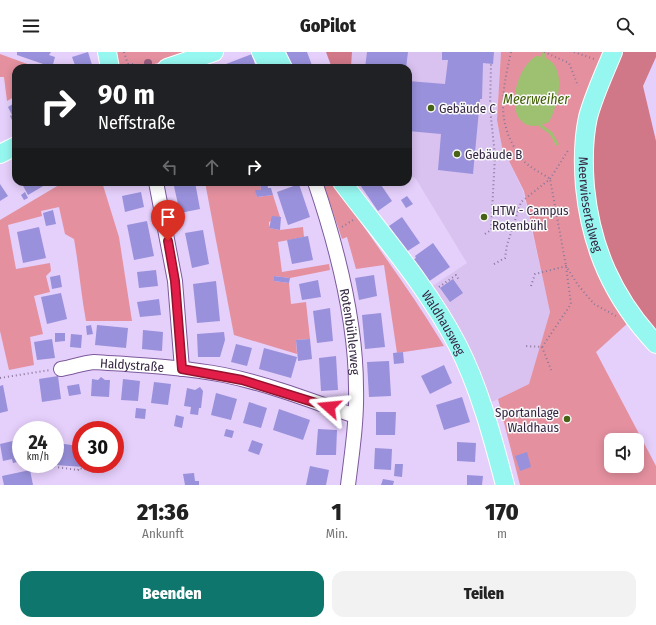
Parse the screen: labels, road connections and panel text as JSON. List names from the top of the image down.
{
  "streets": {
    "main road": ["Meerwiesertalweg", "Waldhausweg"],
    "street": ["Rotenbühlerweg", "Haldystraße"]
  },
  "crossings": [
    ["Rotenbühlerweg", "Haldystraße"]
  ],
  "water": ["Meerweiher"],
  "places": [
    "Gebäude C",
    "Gebäude B",
    "HTW - Campus Rotenbühl",
    "Sportanlage Waldhaus"
  ],
  "page": {
    "header": "GoPilot",
    "turn": ["90 m", "Neffstraße"],
    "speed": "24 km/h",
    "limit": "30",
    "eta": [
      "21:36",
      "Ankunft",
      "1",
      "Min.",
      "170",
      "m"
    ],
    "buttons": ["Beenden", "Teilen"]
  }
}
